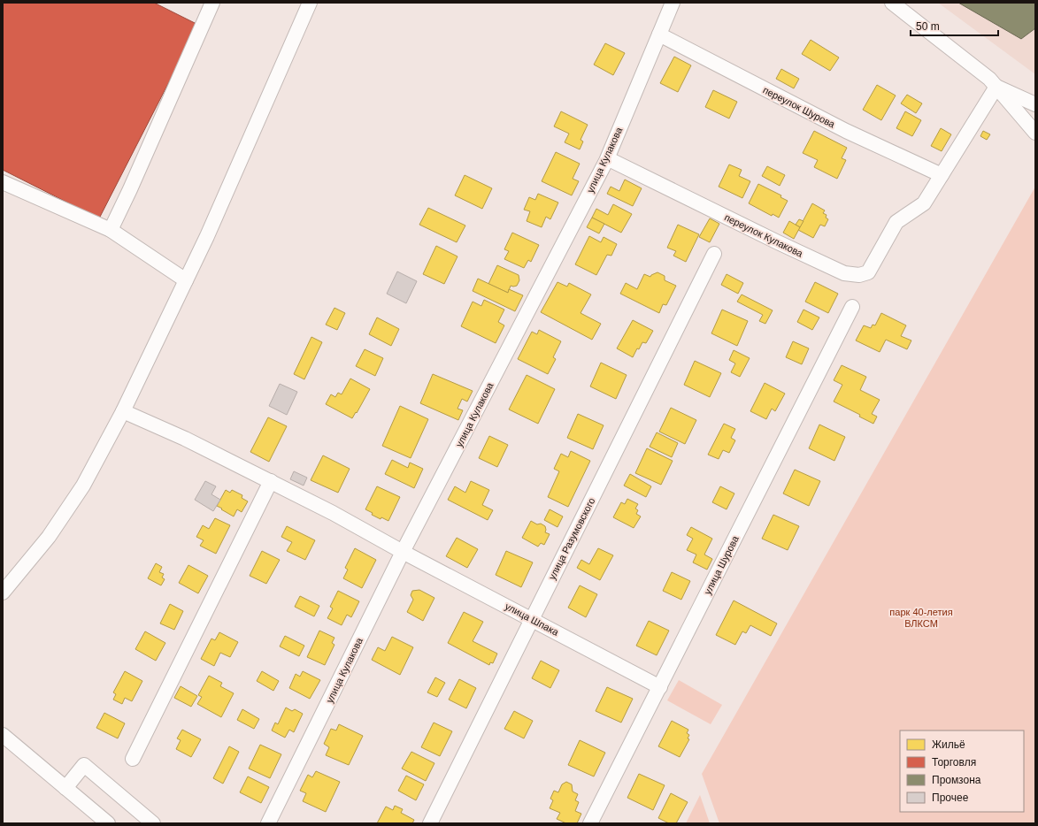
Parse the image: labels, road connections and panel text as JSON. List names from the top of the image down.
{
  "streets": {
    "street": [
      "переулок Шурова",
      "улица Кулакова",
      "переулок Кулакова",
      "улица Разумовского",
      "улица Шурова",
      "улица Шпака"
    ]
  },
  "crossings": [
    ["переулок Шурова", "улица Кулакова"],
    ["переулок Шурова", "переулок Кулакова"],
    ["улица Кулакова", "улица Шпака"],
    ["улица Разумовского", "улица Шпака"],
    ["улица Шурова", "улица Шпака"]
  ],
  "parks": ["парк 40-летия ВЛКСМ"],
  "legend": [
    "Жильё",
    "Торговля",
    "Промзона",
    "Прочее"
  ],
  "scale_bar": "50 m"
}
